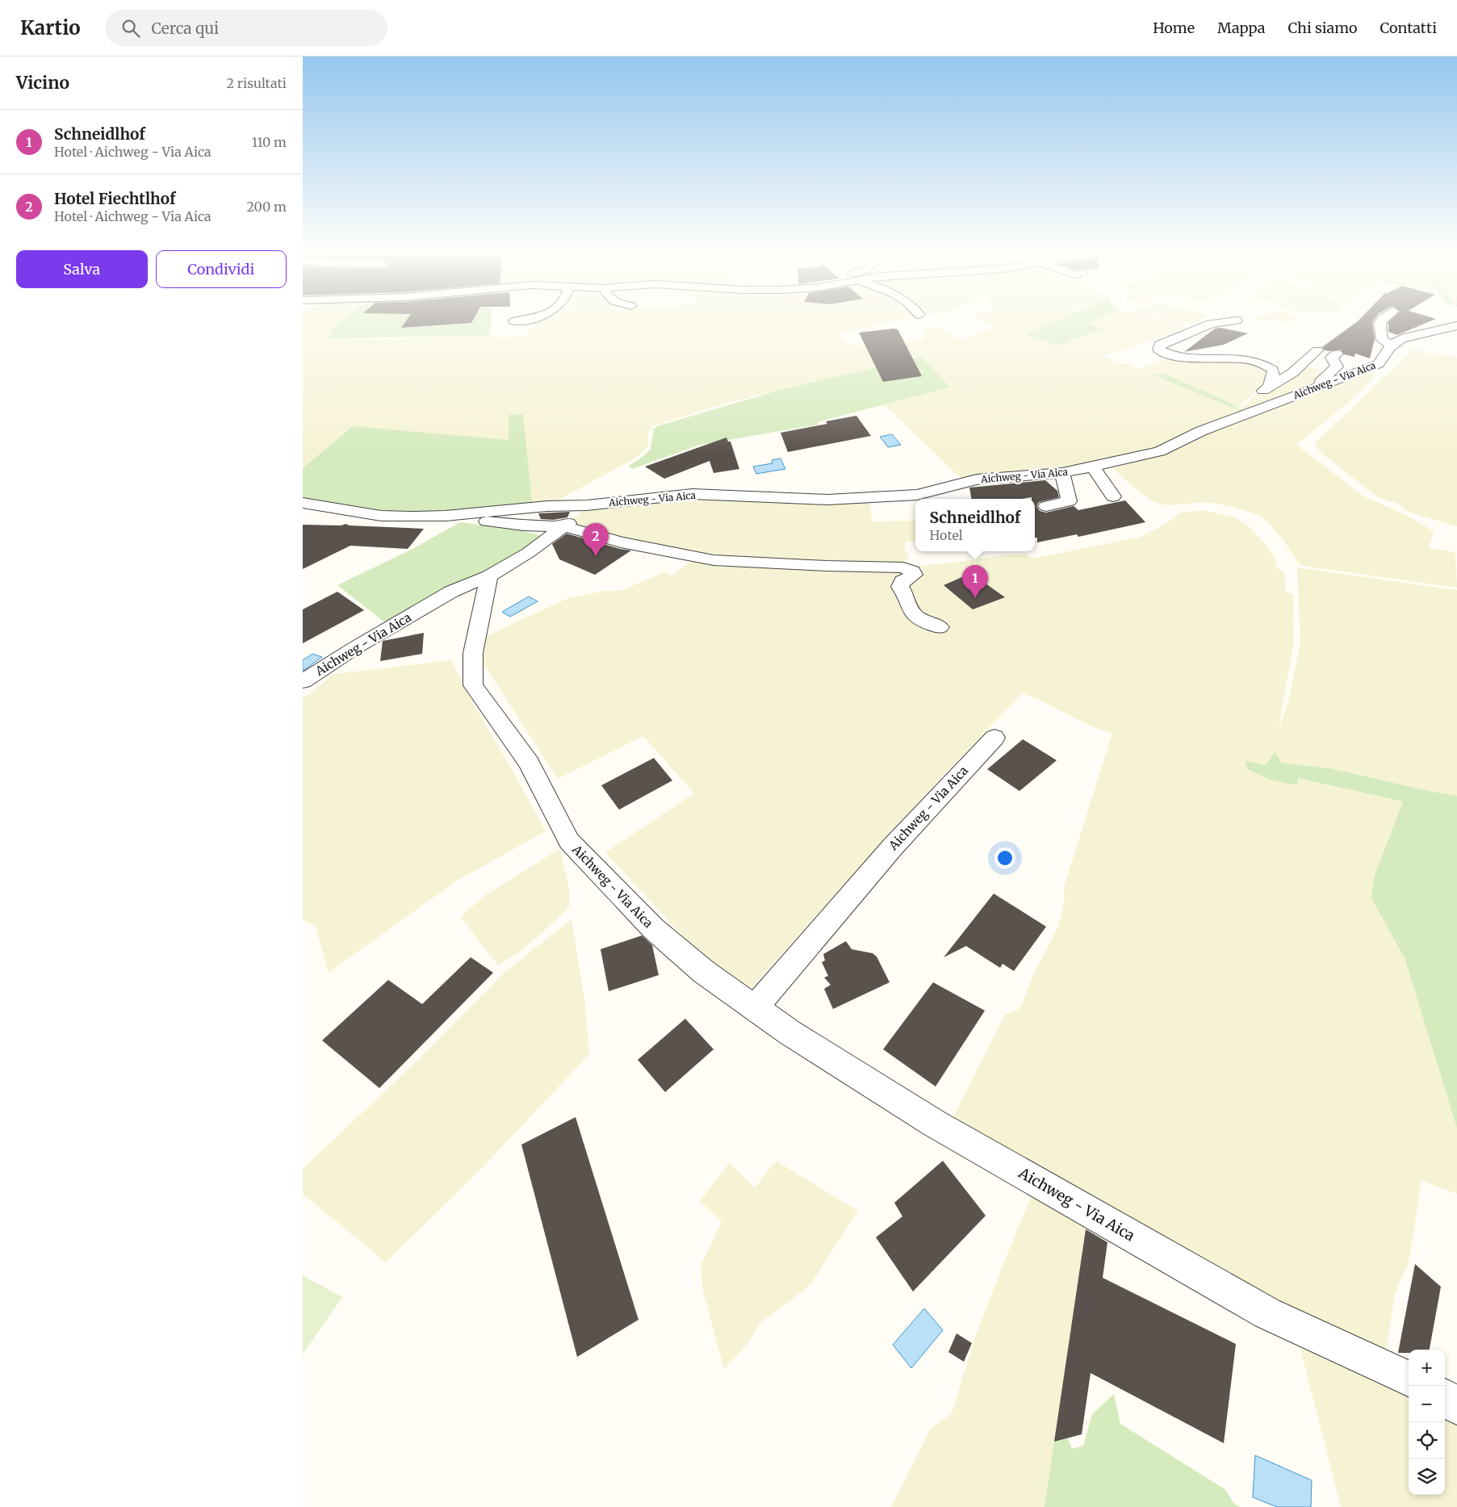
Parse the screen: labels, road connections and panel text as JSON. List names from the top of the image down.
{
  "streets": {
    "street": ["Aichweg - Via Aica"]
  },
  "page": {
    "header": "Kartio",
    "search": "Cerca qui",
    "nav": [
      "Home",
      "Mappa",
      "Chi siamo",
      "Contatti"
    ],
    "heading": ["Vicino", "2 risultati"],
    "list": [
      {
        "mark": "1",
        "name": "Schneidlhof",
        "note": "Hotel · Aichweg - Via Aica",
        "value": "110 m"
      },
      {
        "mark": "2",
        "name": "Hotel Fiechtlhof",
        "note": "Hotel · Aichweg - Via Aica",
        "value": "200 m"
      }
    ],
    "buttons": ["Salva", "Condividi"],
    "popup": ["Schneidlhof", "Hotel"],
    "pins": ["2", "1"],
    "map_buttons": ["+", "−"]
  }
}
